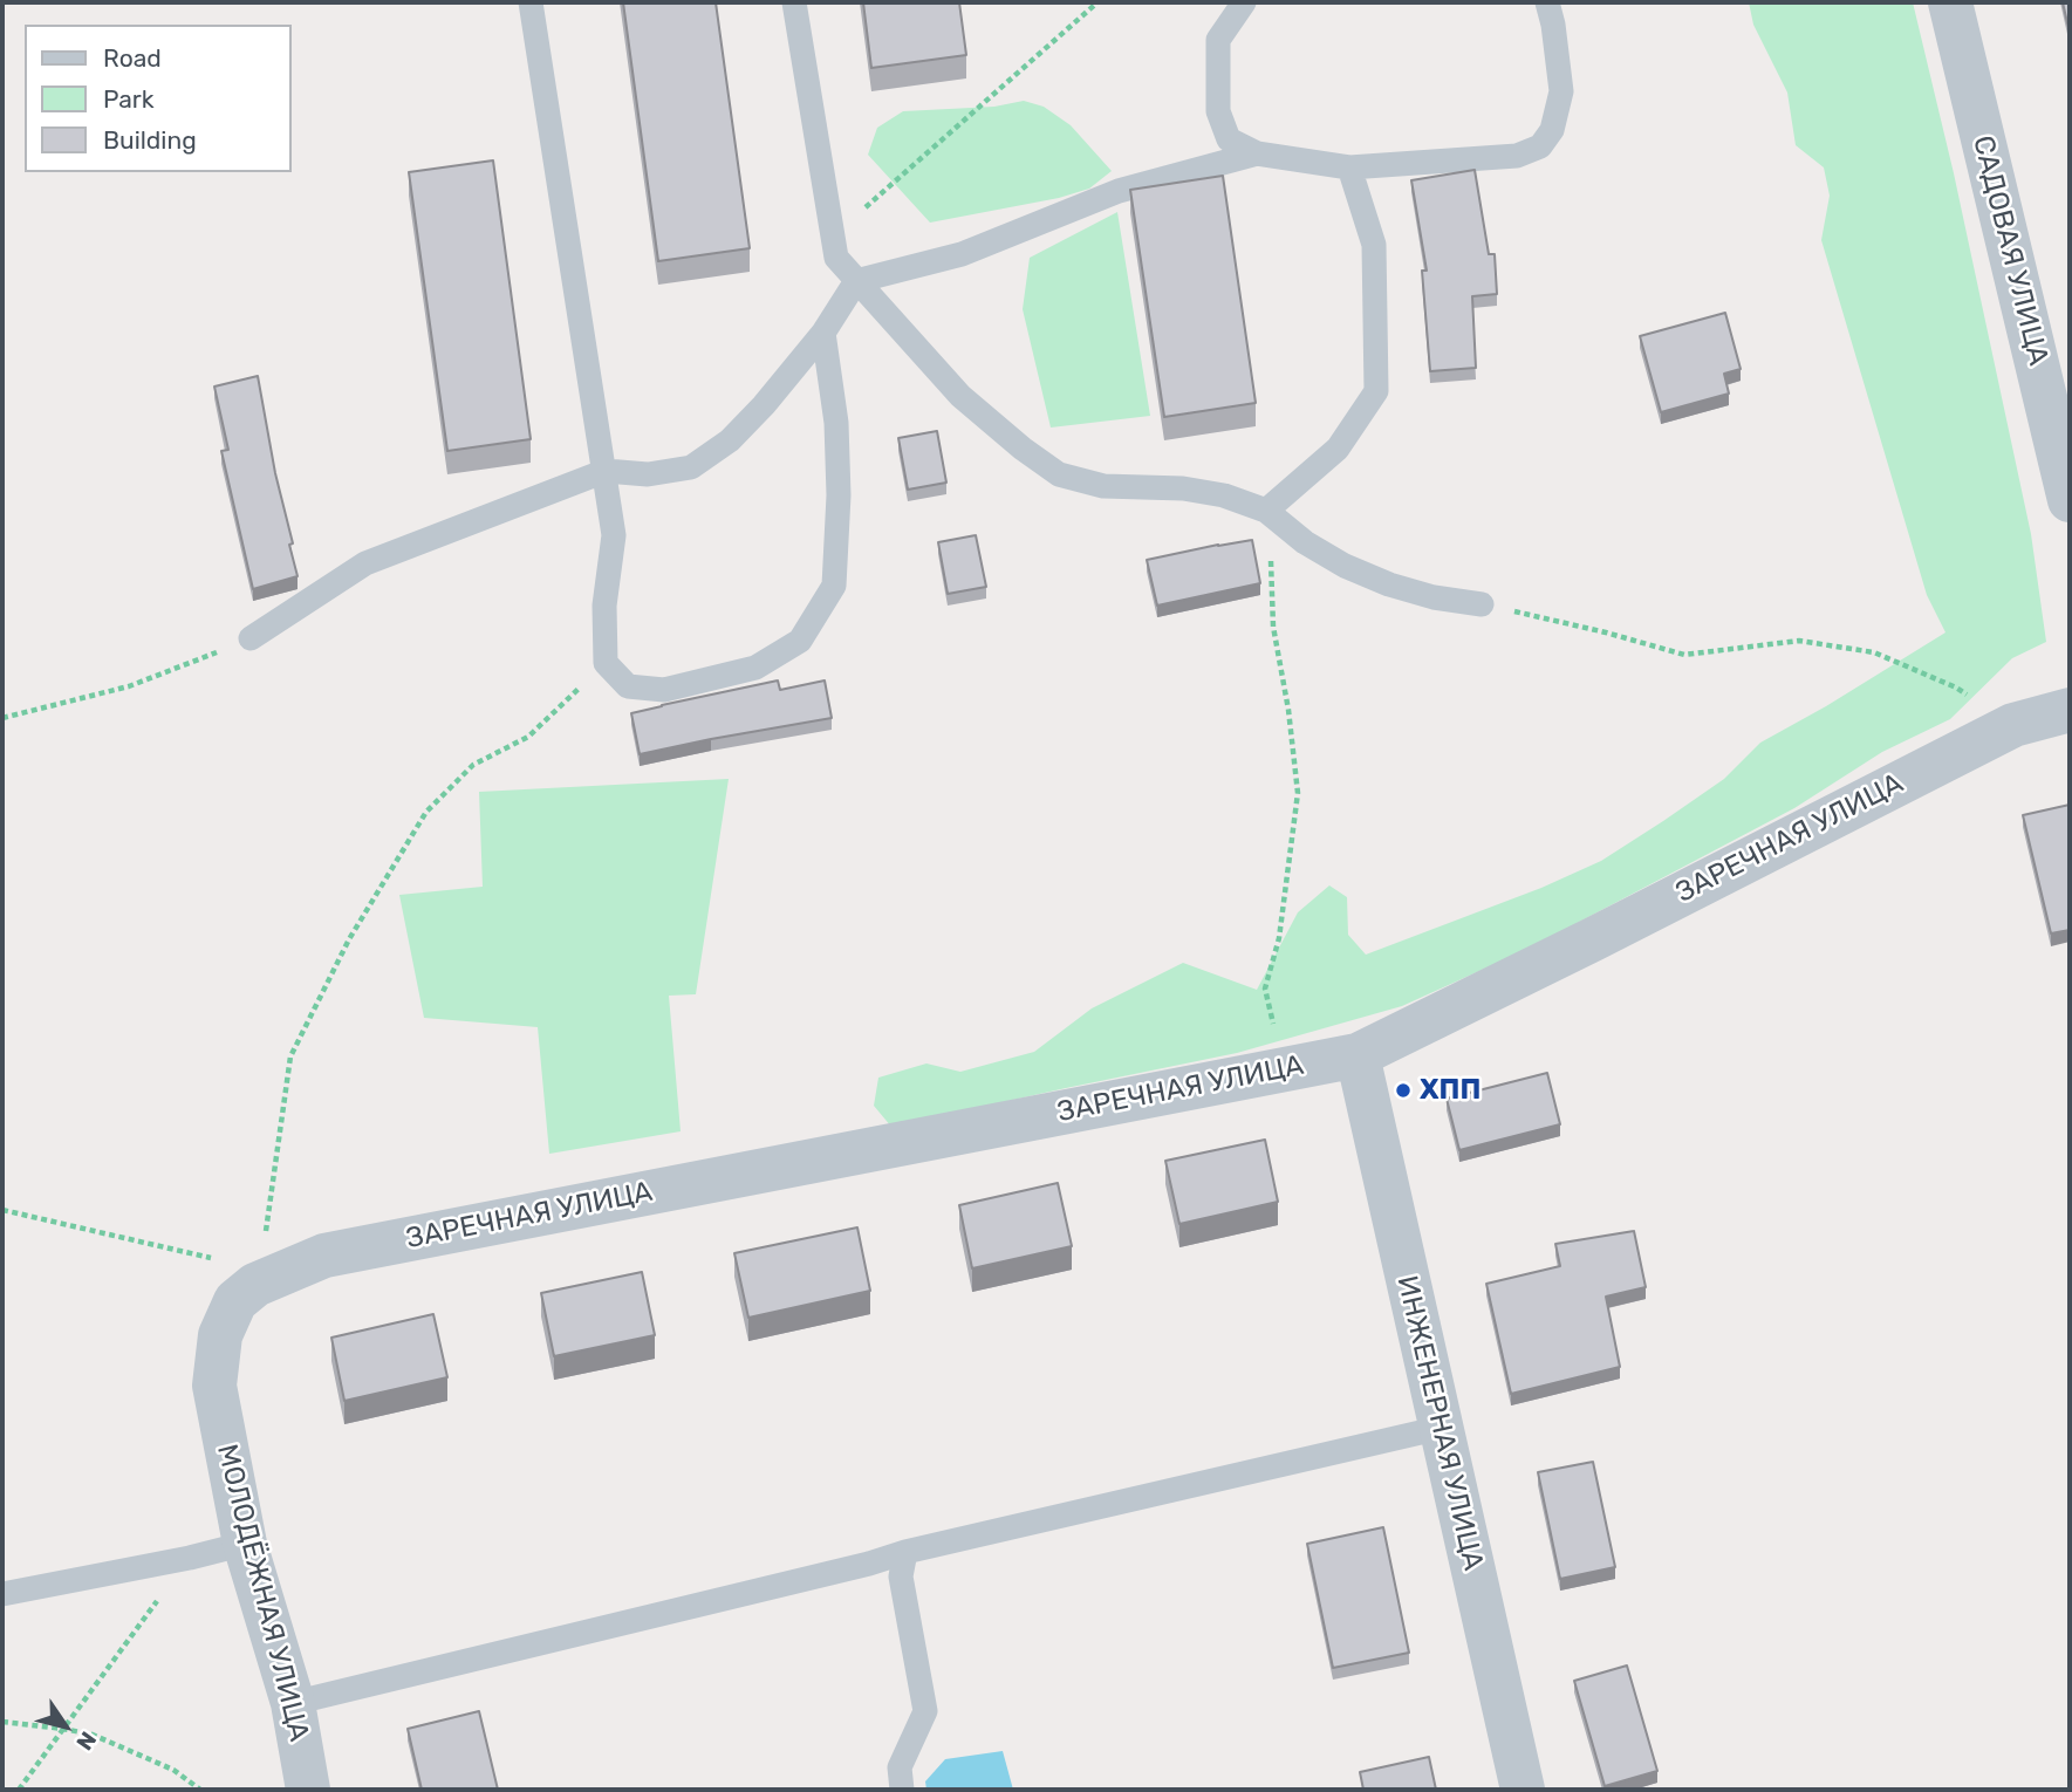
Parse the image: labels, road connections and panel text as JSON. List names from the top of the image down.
{
  "streets": {
    "street": [
      "САДОВАЯ УЛИЦА",
      "ЗАРЕЧНАЯ УЛИЦА",
      "ИНЖЕНЕРНАЯ УЛИЦА",
      "МОЛОДЁЖНАЯ УЛИЦА"
    ]
  },
  "crossings": [
    ["ЗАРЕЧНАЯ УЛИЦА", "ИНЖЕНЕРНАЯ УЛИЦА"],
    ["ЗАРЕЧНАЯ УЛИЦА", "МОЛОДЁЖНАЯ УЛИЦА"]
  ],
  "places": ["ХПП"],
  "legend": ["Road", "Park", "Building"],
  "north": "bottom right"
}
